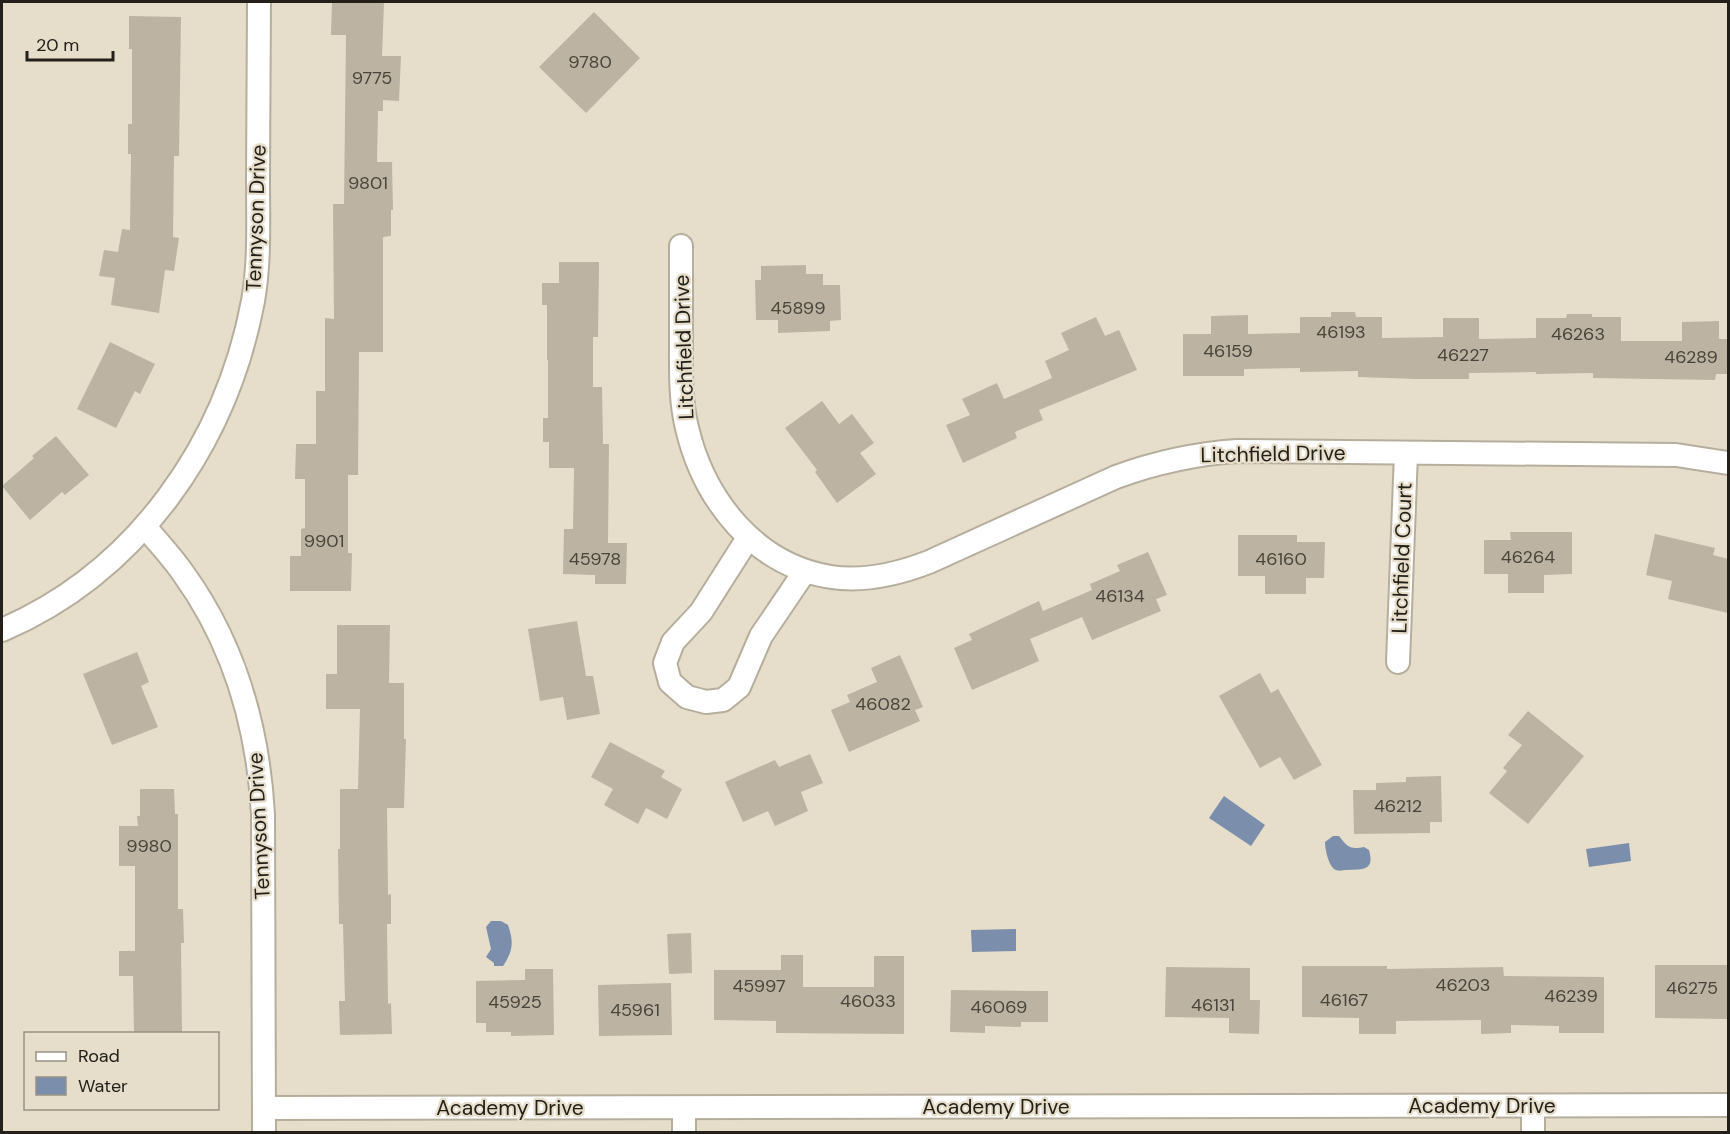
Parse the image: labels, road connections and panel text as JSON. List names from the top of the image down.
{
  "streets": {
    "street": [
      "Tennyson Drive",
      "Litchfield Drive",
      "Litchfield Court",
      "Academy Drive"
    ]
  },
  "crossings": [
    ["Tennyson Drive", "Academy Drive"],
    ["Litchfield Drive", "Litchfield Court"]
  ],
  "house_numbers": [
    "9780",
    "9775",
    "9801",
    "45899",
    "46193",
    "46263",
    "46159",
    "46227",
    "46289",
    "9901",
    "46264",
    "45978",
    "46160",
    "46134",
    "46082",
    "46212",
    "9980",
    "46203",
    "45997",
    "46275",
    "46239",
    "46167",
    "46033",
    "45925",
    "46131",
    "46069",
    "45961"
  ],
  "legend": ["Road", "Water"],
  "scale_bar": "20 m"
}
